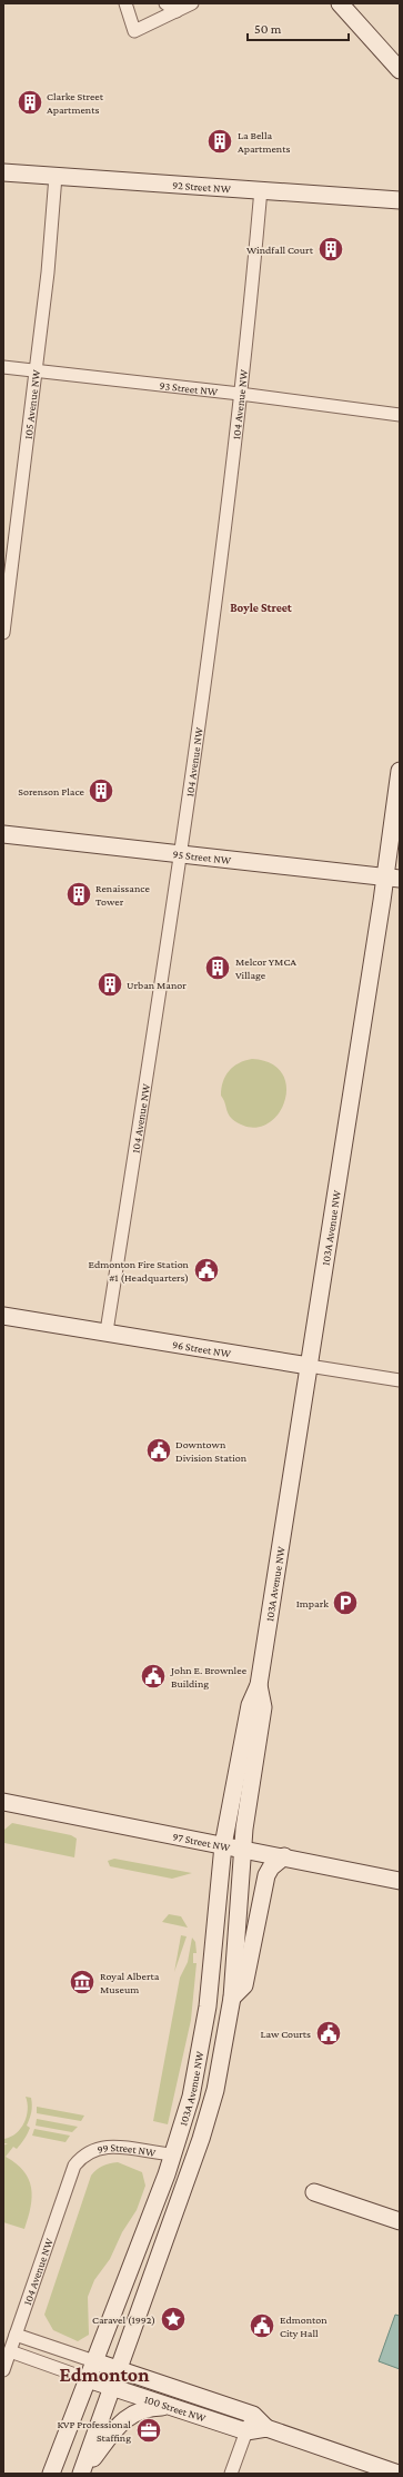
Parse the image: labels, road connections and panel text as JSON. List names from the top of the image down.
{
  "streets": {
    "main road": [
      "92 Street NW",
      "95 Street NW",
      "103A Avenue NW",
      "96 Street NW",
      "97 Street NW",
      "99 Street NW",
      "100 Street NW"
    ],
    "street": ["93 Street NW", "104 Avenue NW", "105 Avenue NW"]
  },
  "crossings": [
    ["92 Street NW", "104 Avenue NW"],
    ["92 Street NW", "105 Avenue NW"],
    ["93 Street NW", "104 Avenue NW"],
    ["93 Street NW", "105 Avenue NW"],
    ["104 Avenue NW", "95 Street NW"],
    ["104 Avenue NW", "96 Street NW"],
    ["104 Avenue NW", "99 Street NW"],
    ["104 Avenue NW", "100 Street NW"],
    ["95 Street NW", "103A Avenue NW"],
    ["103A Avenue NW", "96 Street NW"],
    ["103A Avenue NW", "97 Street NW"],
    ["103A Avenue NW", "99 Street NW"],
    ["103A Avenue NW", "100 Street NW"]
  ],
  "districts": ["Boyle Street", "Edmonton"],
  "places": {
    "building": [
      "Clarke Street Apartments",
      "La Bella Apartments",
      "Windfall Court",
      "Sorenson Place",
      "Renaissance Tower",
      "Melcor YMCA Village",
      "Urban Manor"
    ],
    "public building": [
      "Edmonton Fire Station #1 (Headquarters)",
      "Downtown Division Station",
      "John E. Brownlee Building",
      "Law Courts",
      "Edmonton City Hall"
    ],
    "parking": ["Impark"],
    "museum": ["Royal Alberta Museum"],
    "place": ["Caravel (1992)"],
    "office": ["KVP Professional Staffing"]
  },
  "scale_bar": "50 m"
}
